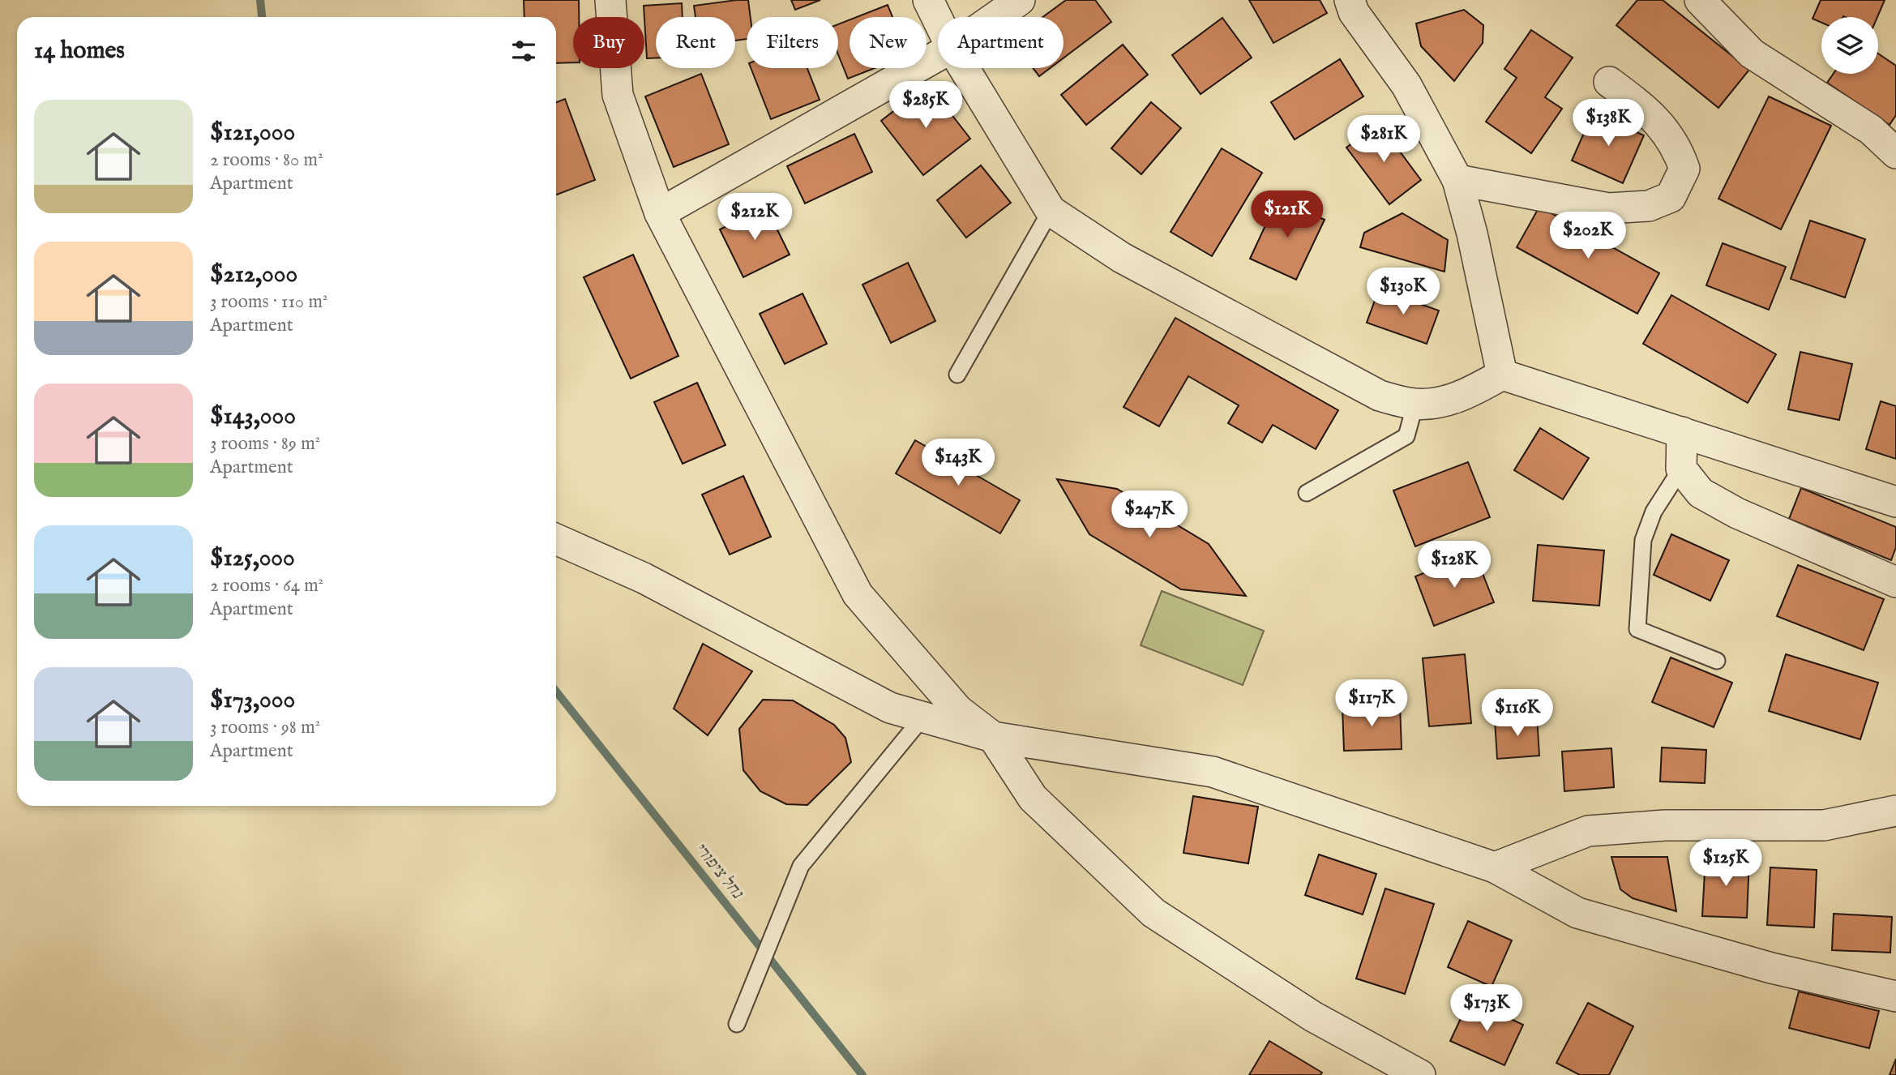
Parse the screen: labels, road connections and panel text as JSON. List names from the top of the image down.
{
  "water": ["נחל ציפורי"],
  "page": {
    "chip": [
      "Buy",
      "Rent",
      "Filters",
      "New",
      "Apartment"
    ],
    "heading": "14 homes",
    "price": [
      "$285K",
      "$138K",
      "$281K",
      "$121K",
      "$212K",
      "$202K",
      "$130K",
      "$143K",
      "$247K",
      "$128K",
      "$117K",
      "$116K",
      "$125K",
      "$173K"
    ],
    "list": [
      {
        "name": "$121,000",
        "note": "2 rooms · 80 m² · Apartment"
      },
      {
        "name": "$212,000",
        "note": "3 rooms · 110 m² · Apartment"
      },
      {
        "name": "$143,000",
        "note": "3 rooms · 89 m² · Apartment"
      },
      {
        "name": "$125,000",
        "note": "2 rooms · 64 m² · Apartment"
      },
      {
        "name": "$173,000",
        "note": "3 rooms · 98 m² · Apartment"
      }
    ]
  }
}
